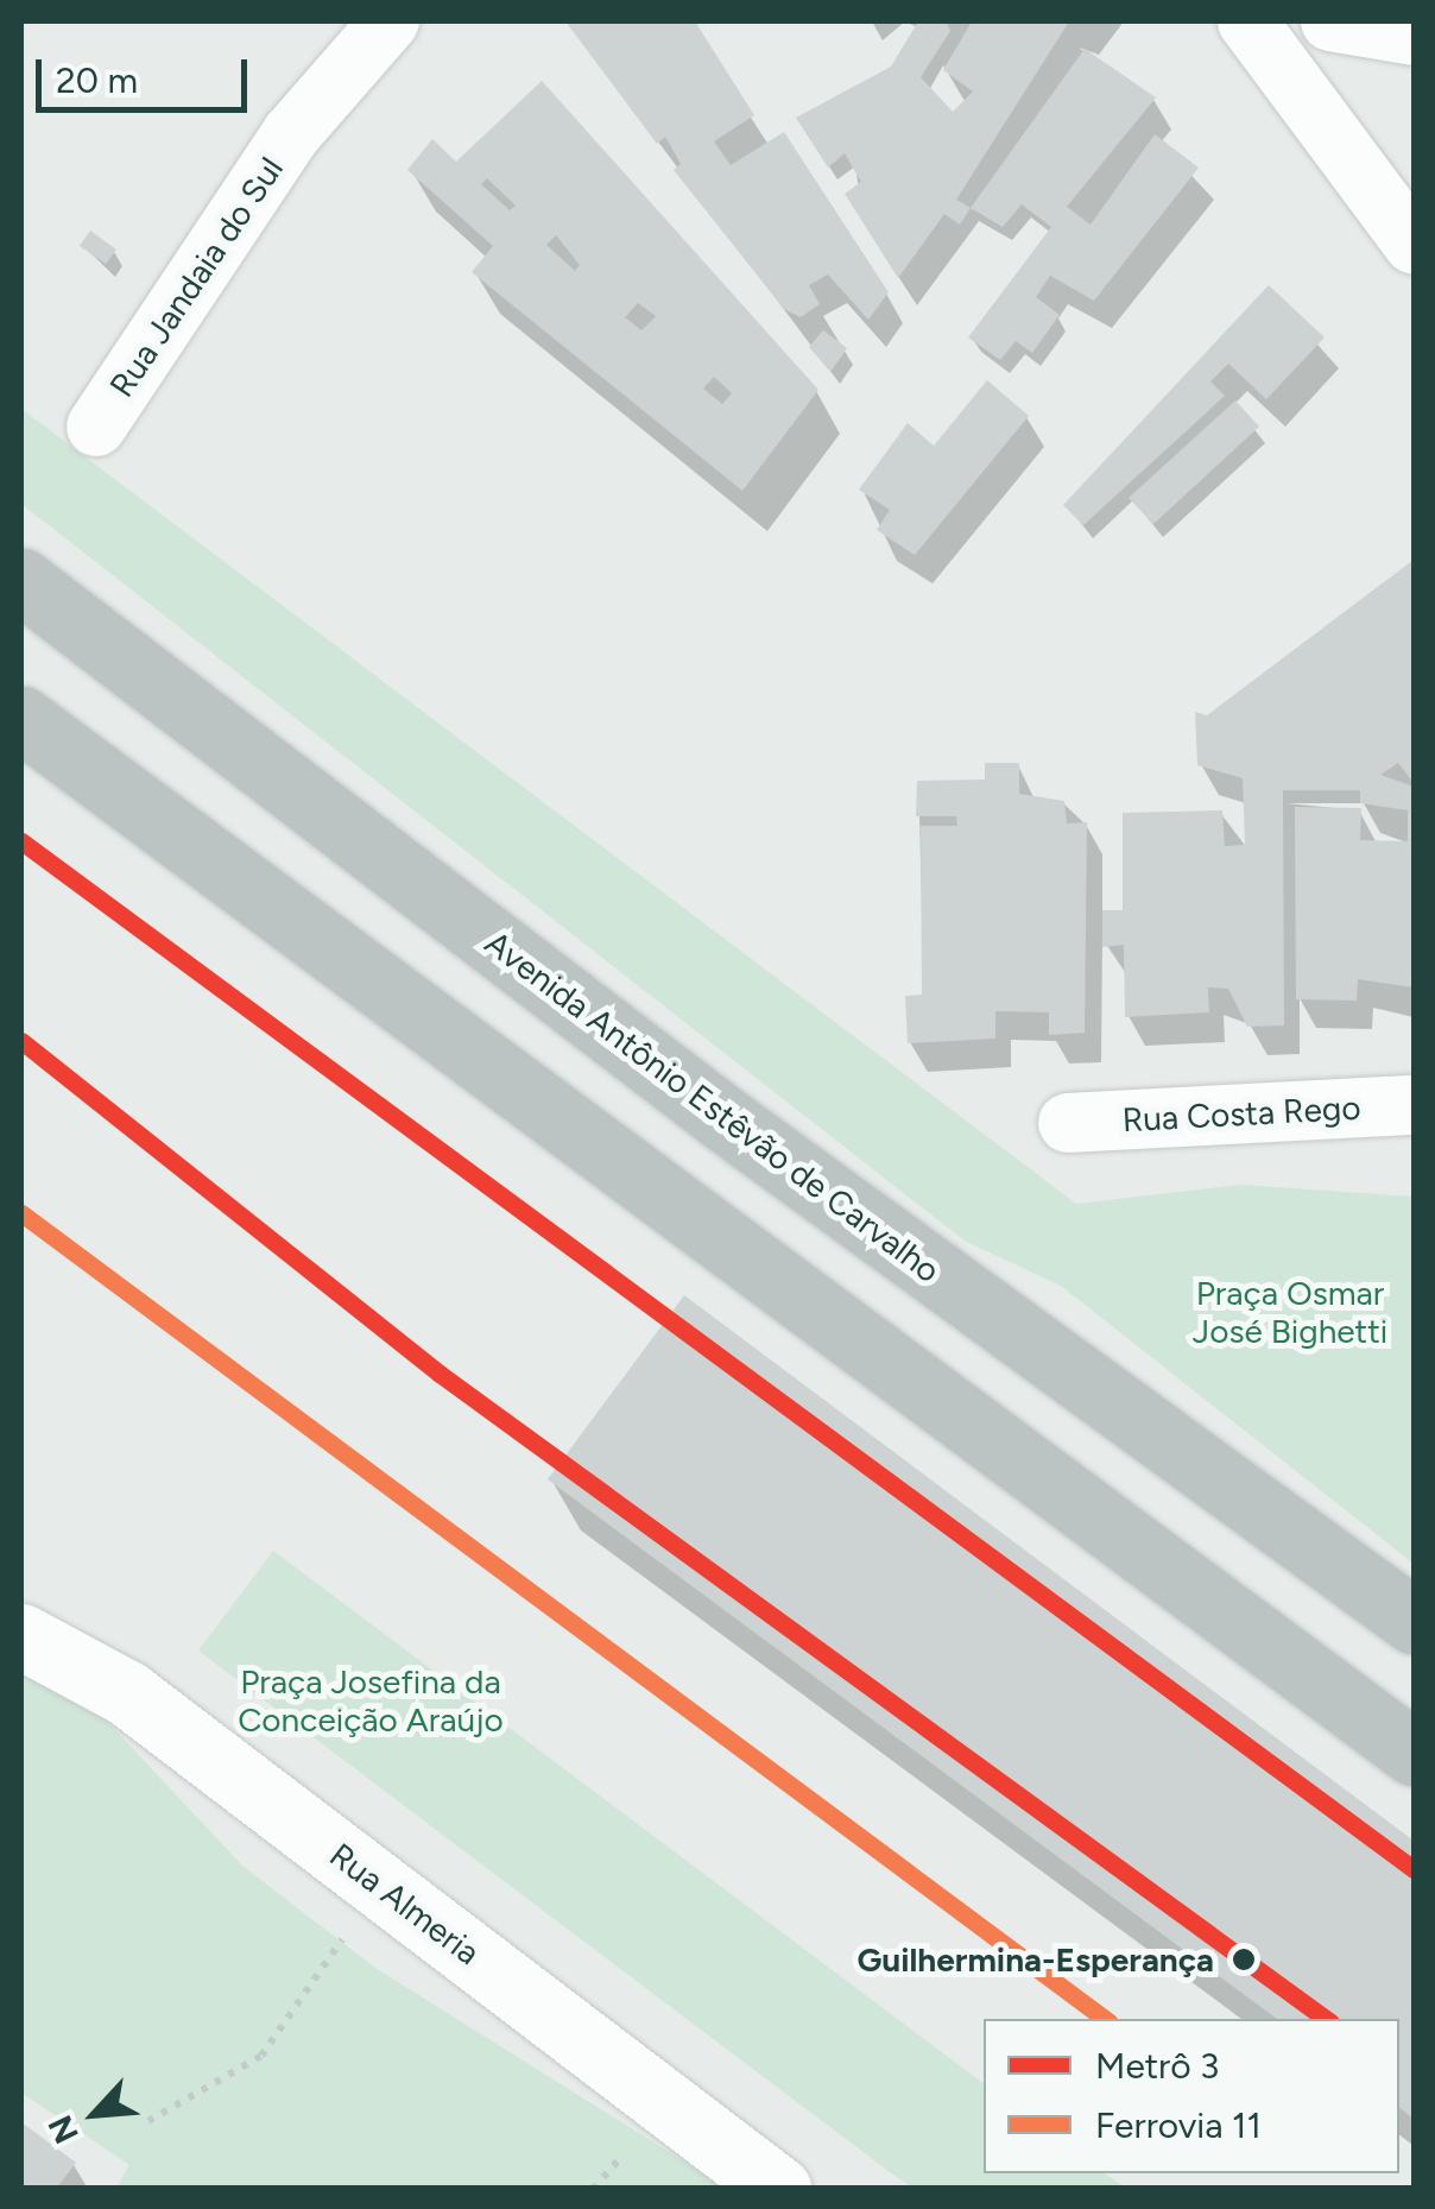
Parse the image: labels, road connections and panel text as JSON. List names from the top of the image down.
{
  "streets": {
    "highway": ["Avenida Antônio Estêvão de Carvalho"],
    "street": ["Rua Jandaia do Sul", "Rua Costa Rego", "Rua Almeria"]
  },
  "parks": ["Praça Osmar José Bighetti", "Praça Josefina da Conceição Araújo"],
  "places": ["Guilhermina-Esperança"],
  "lines": ["metro line 3", "rail line 11"],
  "legend": ["Metrô 3", "Ferrovia 11"],
  "scale_bar": "20 m",
  "north": "bottom left"
}
